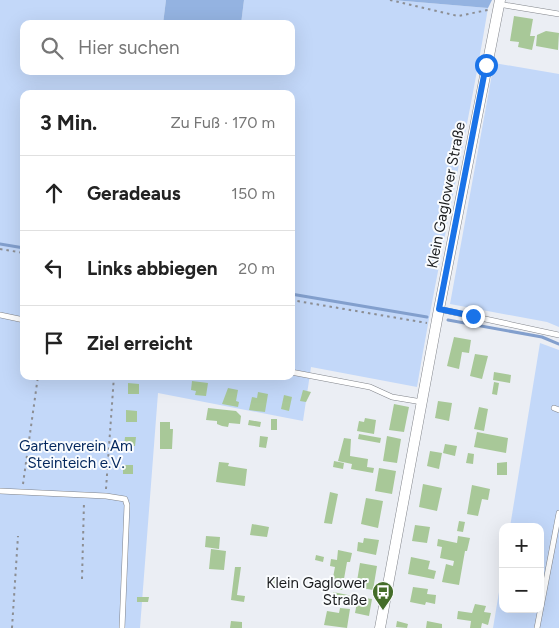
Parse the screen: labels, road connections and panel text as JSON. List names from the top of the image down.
{
  "streets": {
    "street": ["Klein Gaglower Straße"]
  },
  "parks": ["Gartenverein Am Steinteich e.V."],
  "places": {
    "bus stop": ["Klein Gaglower Straße"]
  },
  "page": {
    "search": "Hier suchen",
    "heading": ["3 Min.", "Zu Fuß · 170 m"],
    "list": [
      ["Geradeaus", "150 m"],
      ["Links abbiegen", "20 m"],
      "Ziel erreicht"
    ],
    "map_buttons": ["+", "−"]
  }
}
